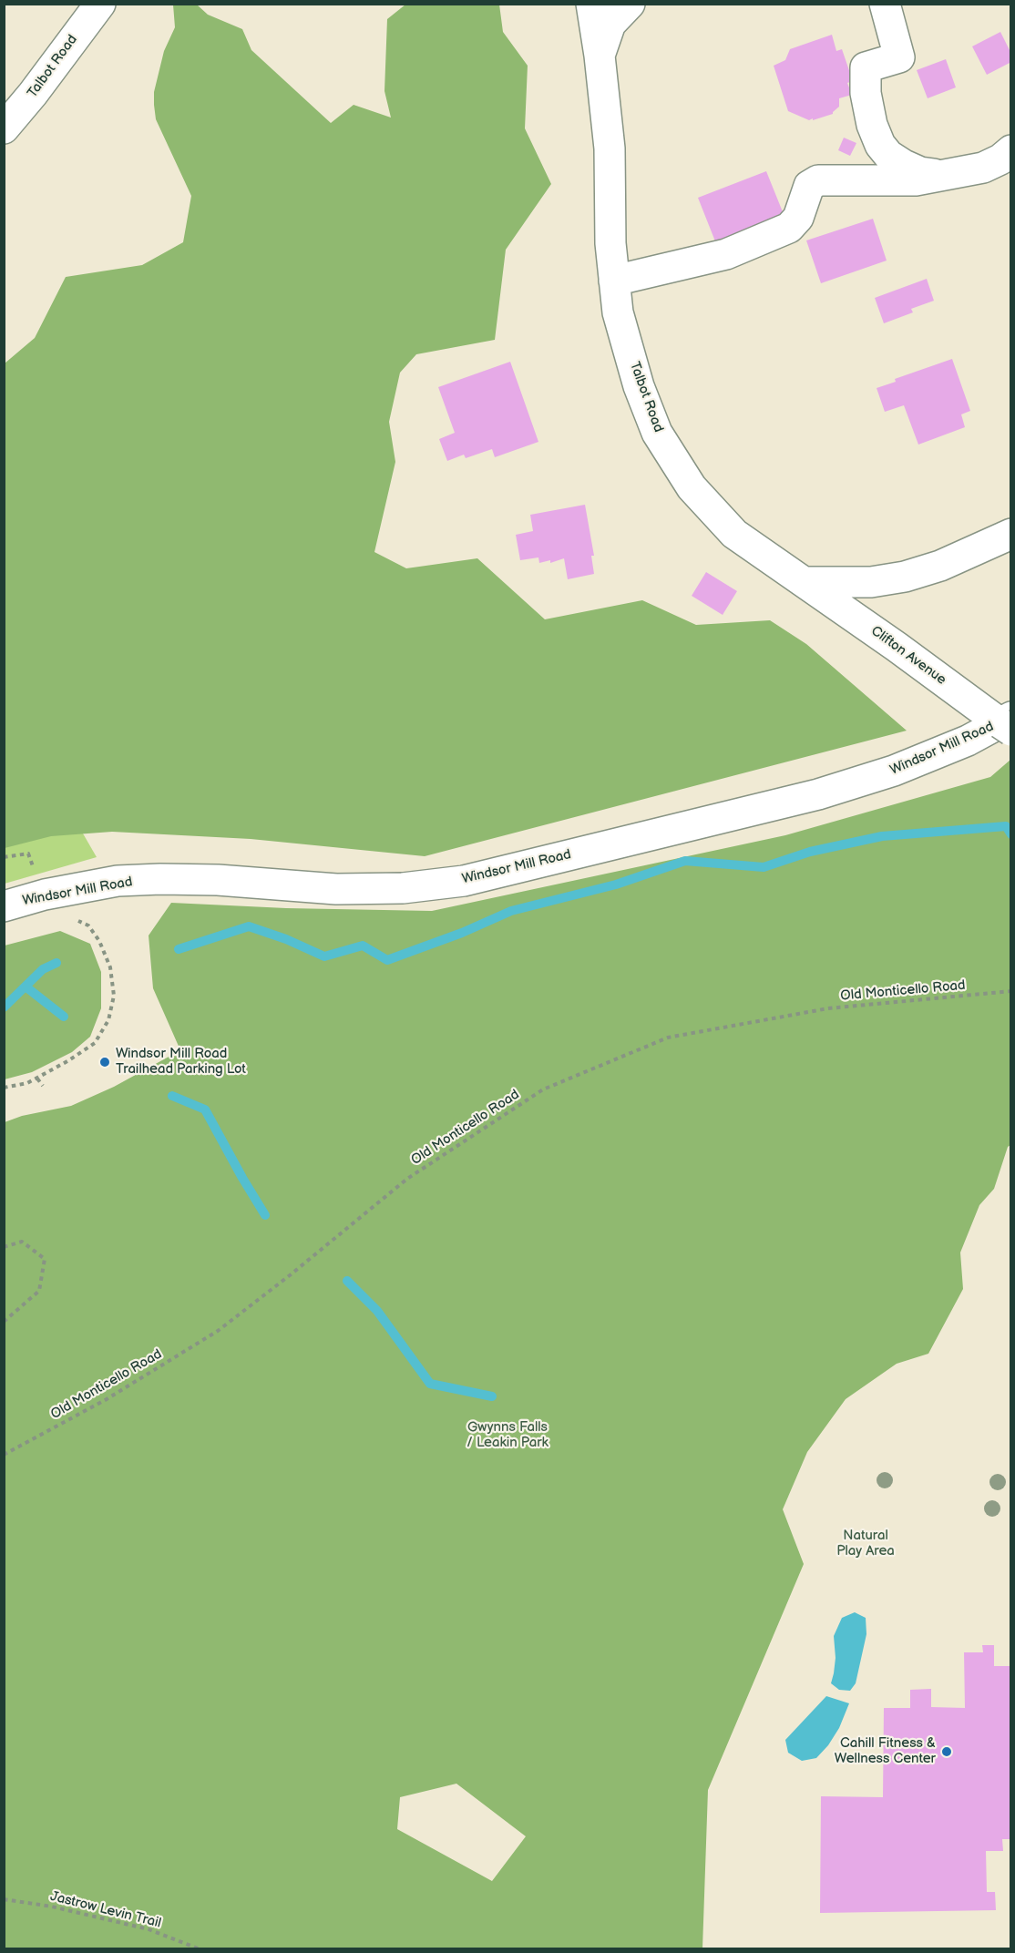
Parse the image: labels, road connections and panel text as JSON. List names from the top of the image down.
{
  "streets": {
    "street": ["Talbot Road", "Clifton Avenue", "Windsor Mill Road"],
    "path": ["Old Monticello Road", "Jastrow Levin Trail"]
  },
  "crossings": [
    ["Talbot Road", "Clifton Avenue"]
  ],
  "parks": ["Gwynns Falls / Leakin Park", "Natural Play Area"],
  "places": ["Windsor Mill Road Trailhead Parking Lot", "Cahill Fitness & Wellness Center"]
}
